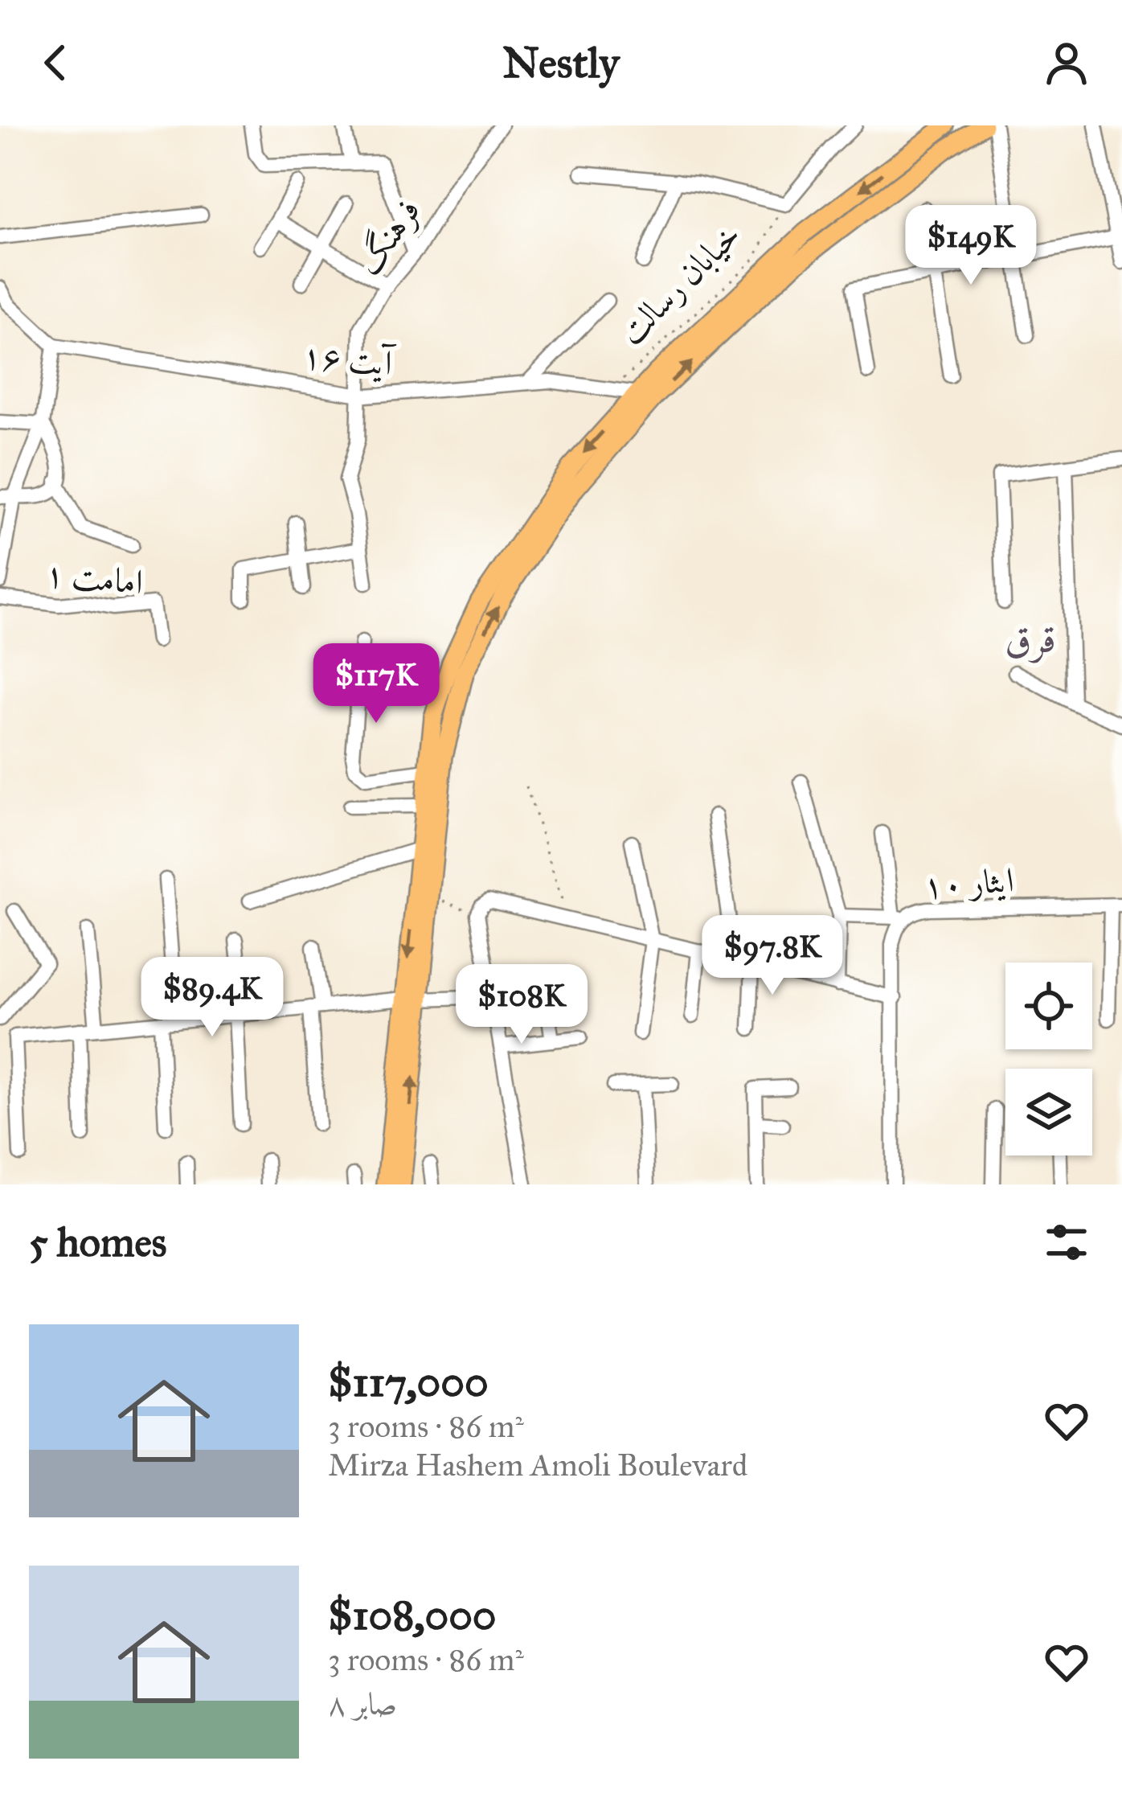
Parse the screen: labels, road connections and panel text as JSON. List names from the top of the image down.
{
  "streets": {
    "street": [
      "فرهنگ",
      "آیت ۱۶",
      "امامت ۱",
      "ایثار ۱۰"
    ],
    "path": ["خیابان رسالت"]
  },
  "crossings": [
    ["فرهنگ", "آیت ۱۶"],
    ["خیابان رسالت", "آیت ۱۶"]
  ],
  "districts": ["قرق"],
  "page": {
    "header": "Nestly",
    "price": [
      "$149K",
      "$117K",
      "$97.8K",
      "$89.4K",
      "$108K"
    ],
    "heading": "5 homes",
    "list": [
      {
        "name": "$117,000",
        "note": "3 rooms · 86 m² · Mirza Hashem Amoli Boulevard"
      },
      {
        "name": "$108,000",
        "note": "3 rooms · 86 m² · صابر ۸"
      }
    ]
  }
}
